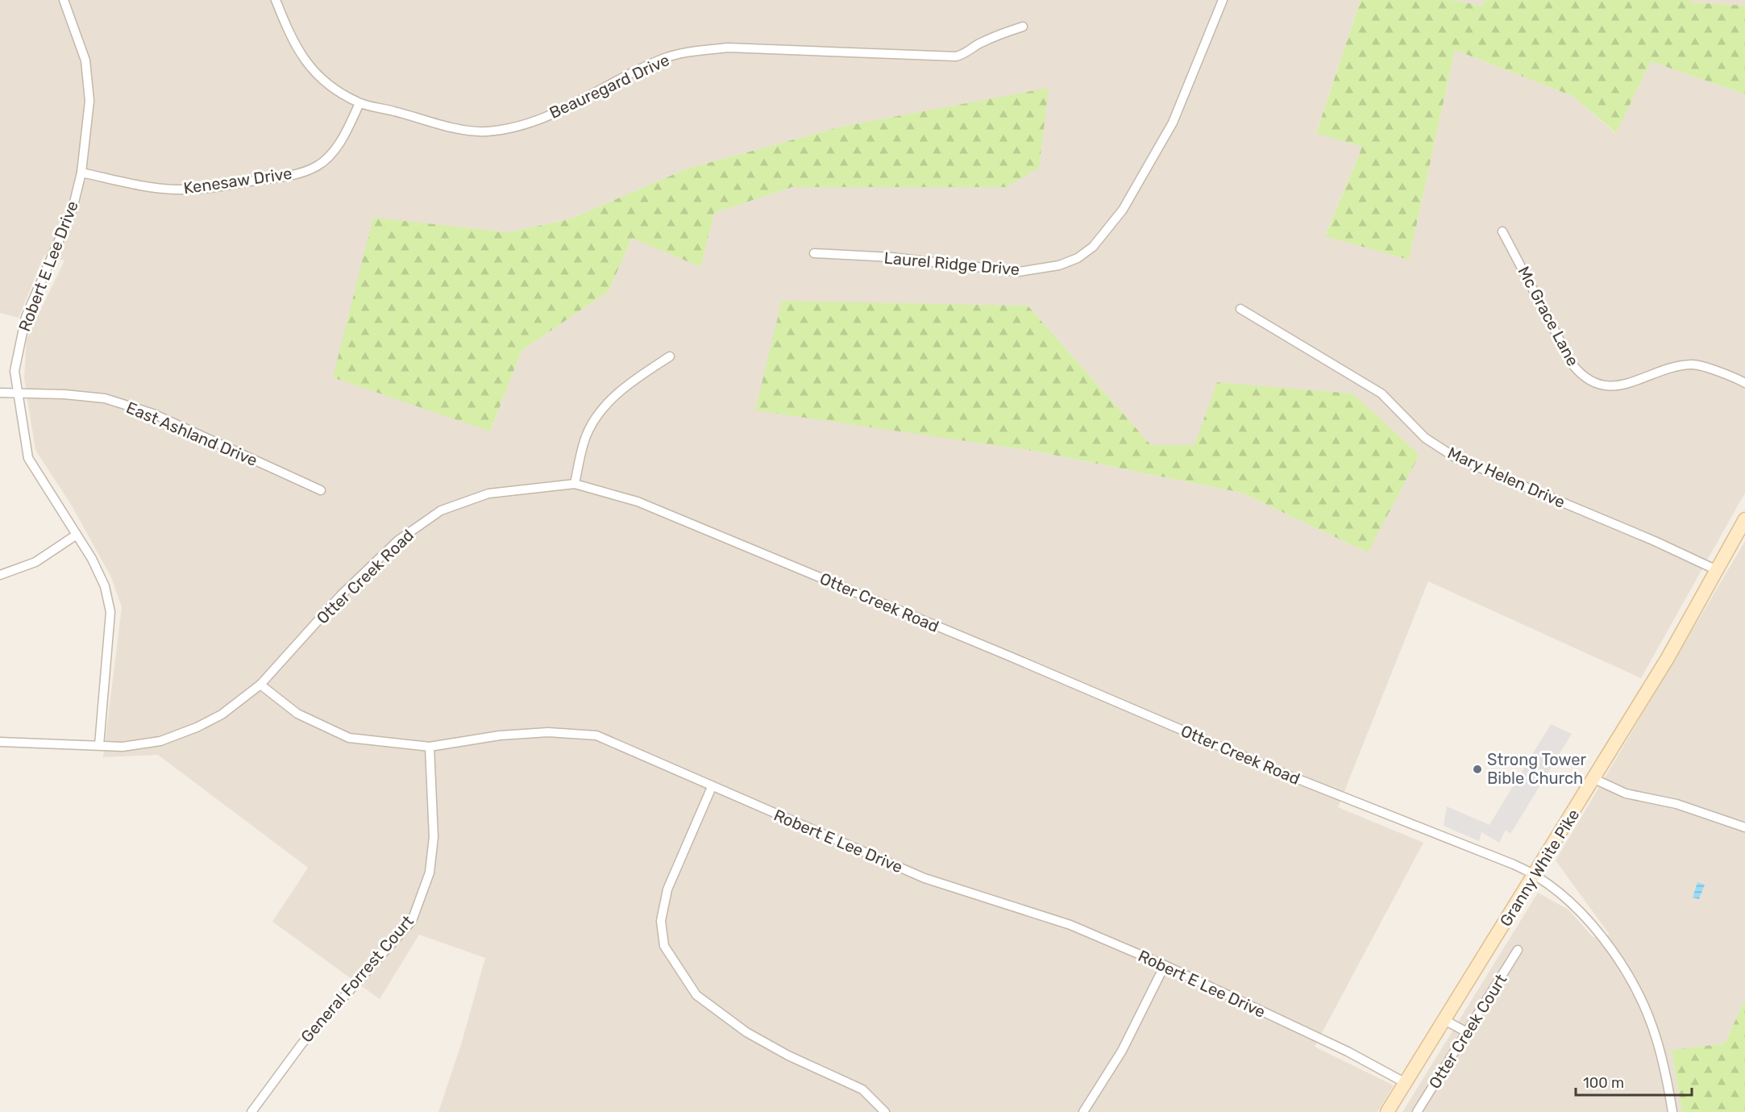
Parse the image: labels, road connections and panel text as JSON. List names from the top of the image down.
{
  "streets": {
    "main road": ["Granny White Pike"],
    "street": [
      "Beauregard Drive",
      "Kenesaw Drive",
      "Laurel Ridge Drive",
      "Robert E Lee Drive",
      "Mc Grace Lane",
      "East Ashland Drive",
      "Mary Helen Drive",
      "Otter Creek Road",
      "General Forrest Court",
      "Otter Creek Court"
    ]
  },
  "crossings": [
    ["Beauregard Drive", "Kenesaw Drive"],
    ["Kenesaw Drive", "Robert E Lee Drive"],
    ["Robert E Lee Drive", "East Ashland Drive"],
    ["Robert E Lee Drive", "Otter Creek Road"],
    ["Robert E Lee Drive", "Granny White Pike"],
    ["Robert E Lee Drive", "General Forrest Court"],
    ["Mary Helen Drive", "Granny White Pike"],
    ["Otter Creek Road", "Granny White Pike"]
  ],
  "places": ["Strong Tower Bible Church"],
  "scale_bar": "100 m"
}
